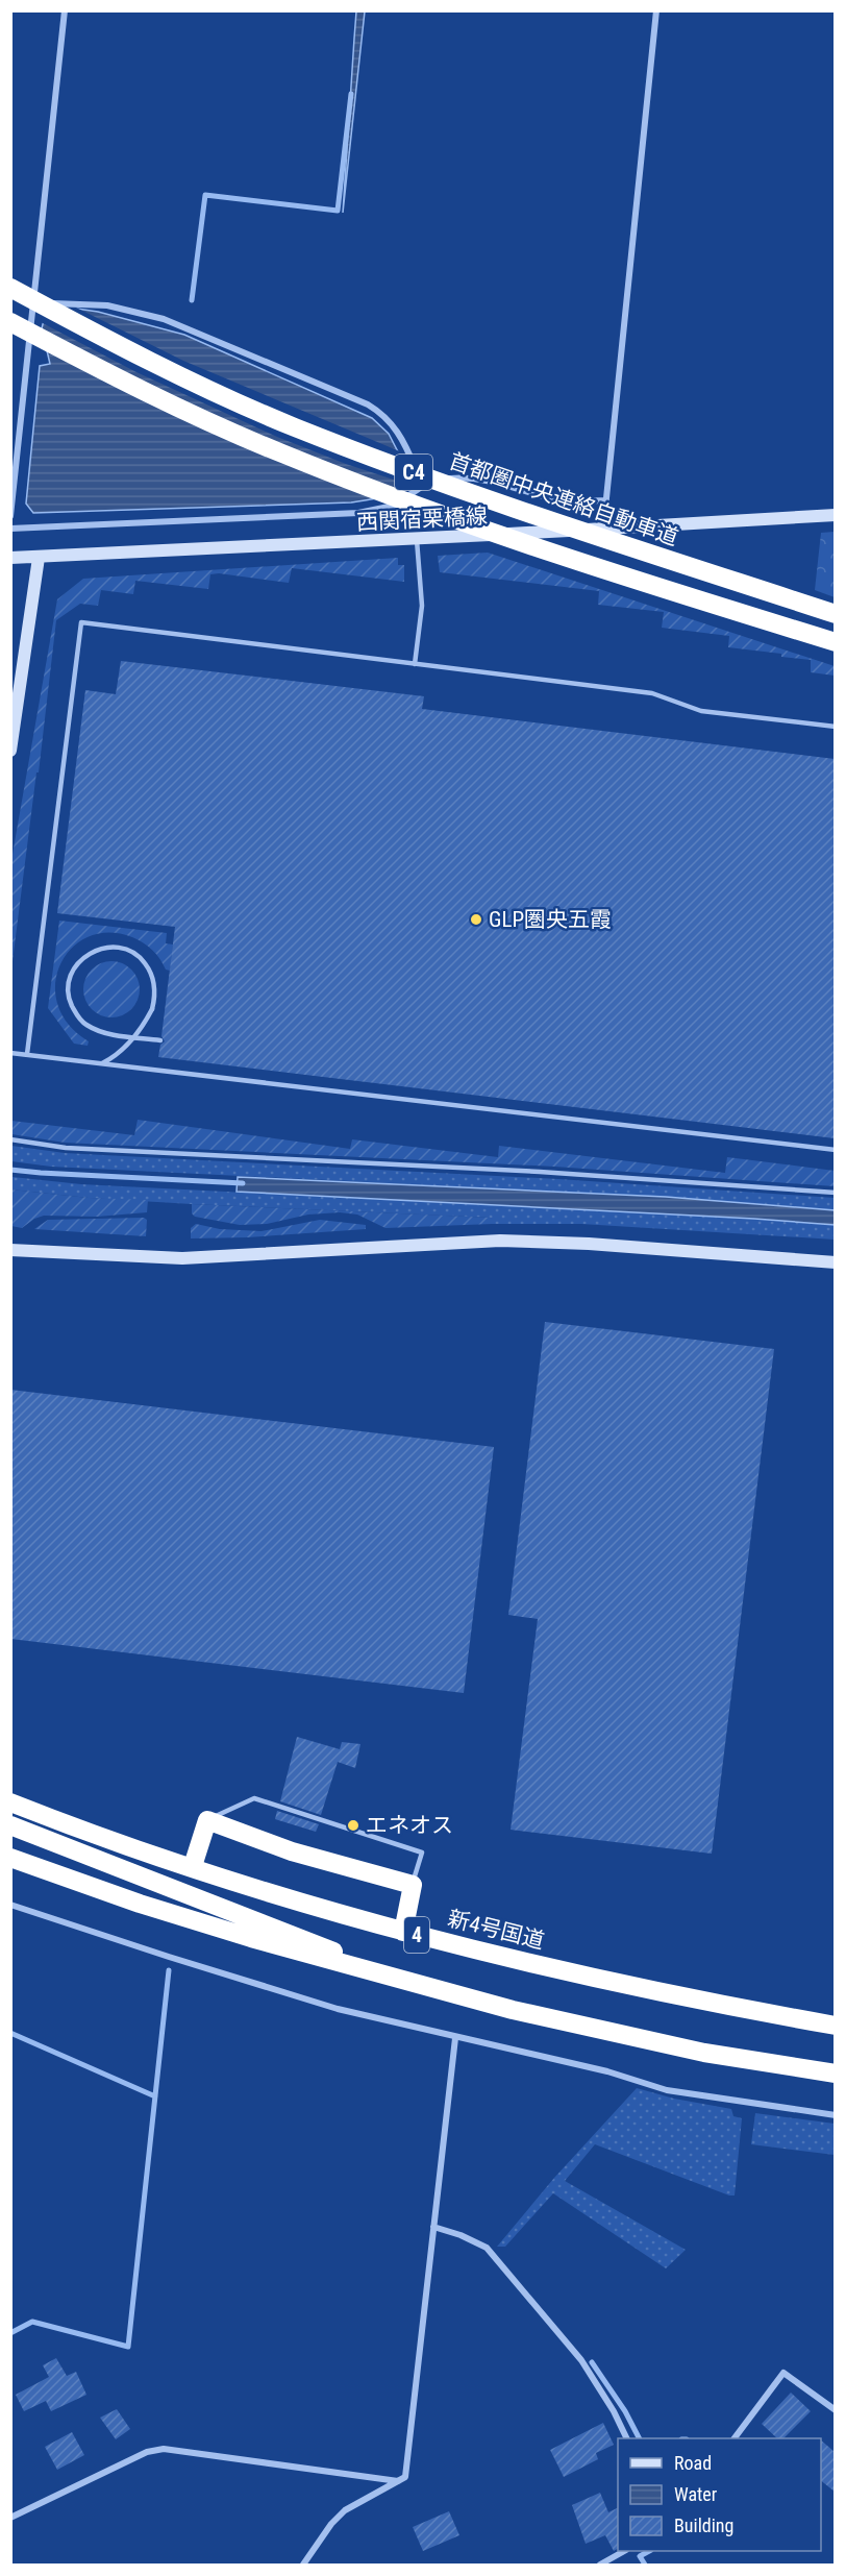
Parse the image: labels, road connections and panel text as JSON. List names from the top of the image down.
{
  "streets": {
    "highway": [
      "C4",
      "首都圏中央連絡自動車道",
      "新4号国道",
      "4"
    ],
    "street": ["西関宿栗橋線"]
  },
  "places": ["GLP圏央五霞", "エネオス"],
  "legend": ["Road", "Water", "Building"]
}
